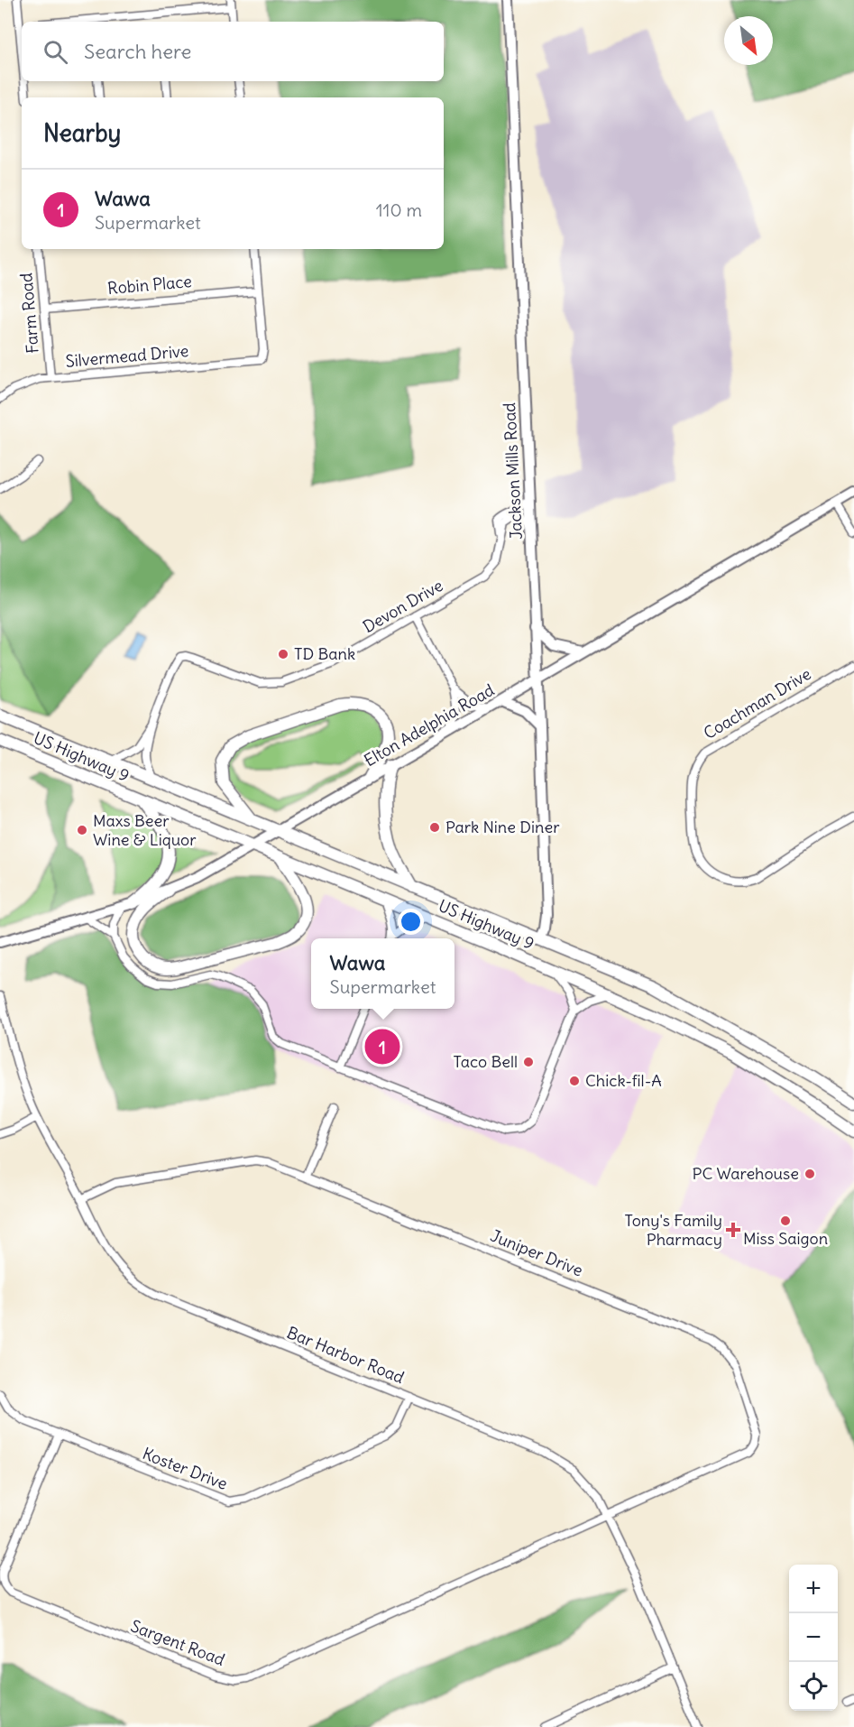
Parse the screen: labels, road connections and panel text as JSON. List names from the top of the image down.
{
  "streets": {
    "highway": ["US Highway 9"],
    "main road": ["Jackson Mills Road", "Elton Adelphia Road"],
    "street": [
      "Robin Place",
      "Farm Road",
      "Silvermead Drive",
      "Devon Drive",
      "Coachman Drive",
      "Juniper Drive",
      "Bar Harbor Road",
      "Koster Drive",
      "Sargent Road"
    ]
  },
  "crossings": [
    ["Robin Place", "Farm Road"],
    ["Robin Place", "Silvermead Drive"],
    ["Farm Road", "Silvermead Drive"],
    ["Jackson Mills Road", "Devon Drive"],
    ["Jackson Mills Road", "Elton Adelphia Road"],
    ["Jackson Mills Road", "US Highway 9"],
    ["Elton Adelphia Road", "US Highway 9"],
    ["Juniper Drive", "Bar Harbor Road"],
    ["Juniper Drive", "Sargent Road"],
    ["Bar Harbor Road", "Koster Drive"],
    ["Bar Harbor Road", "Sargent Road"],
    ["Koster Drive", "Sargent Road"]
  ],
  "places": {
    "other": [
      "TD Bank",
      "Park Nine Diner",
      "Maxs Beer Wine & Liquor",
      "Taco Bell",
      "Chick-fil-A",
      "PC Warehouse",
      "Miss Saigon"
    ],
    "health": ["Tony's Family Pharmacy"]
  },
  "north": "bottom right",
  "page": {
    "search": "Search here",
    "heading": "Nearby",
    "list": [
      {
        "mark": "1",
        "name": "Wawa",
        "note": "Supermarket",
        "value": "110 m"
      }
    ],
    "popup": ["Wawa", "Supermarket"],
    "pins": "1",
    "map_buttons": ["+", "−"]
  }
}
